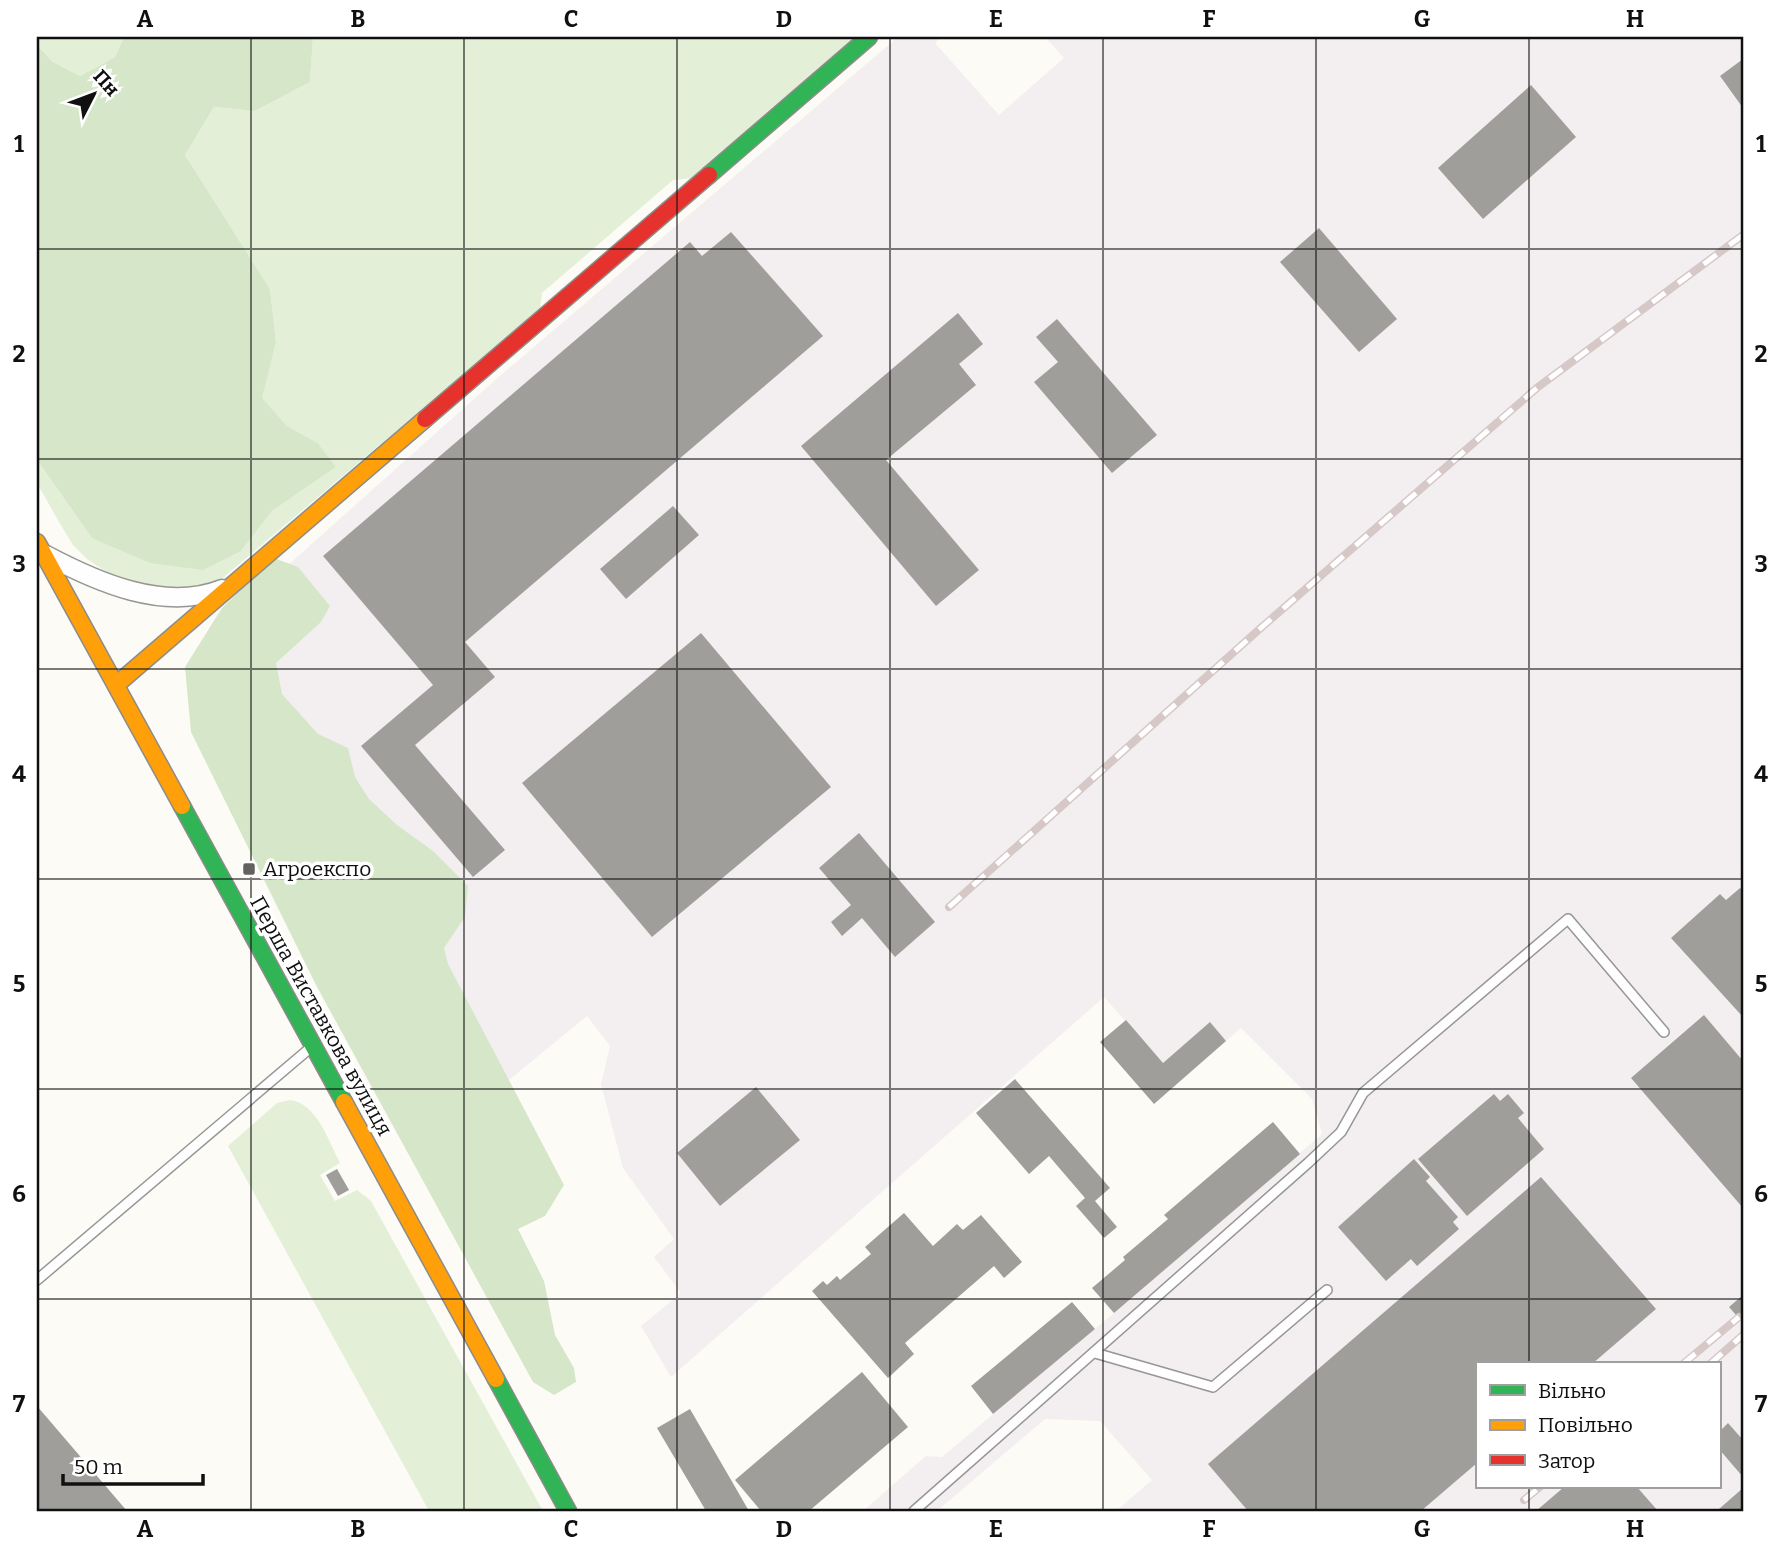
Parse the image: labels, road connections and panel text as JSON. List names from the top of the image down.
{
  "streets": {
    "main road": ["Перша Виставкова вулиця"]
  },
  "places": {
    "transit": ["Агроекспо"]
  },
  "legend": ["Вільно", "Повільно", "Затор"],
  "scale_bar": "50 m",
  "north": "top right",
  "grid": {
    "columns": [
      "A",
      "B",
      "C",
      "D",
      "E",
      "F",
      "G",
      "H"
    ],
    "rows": [
      "1",
      "2",
      "3",
      "4",
      "5",
      "6",
      "7"
    ]
  }
}
